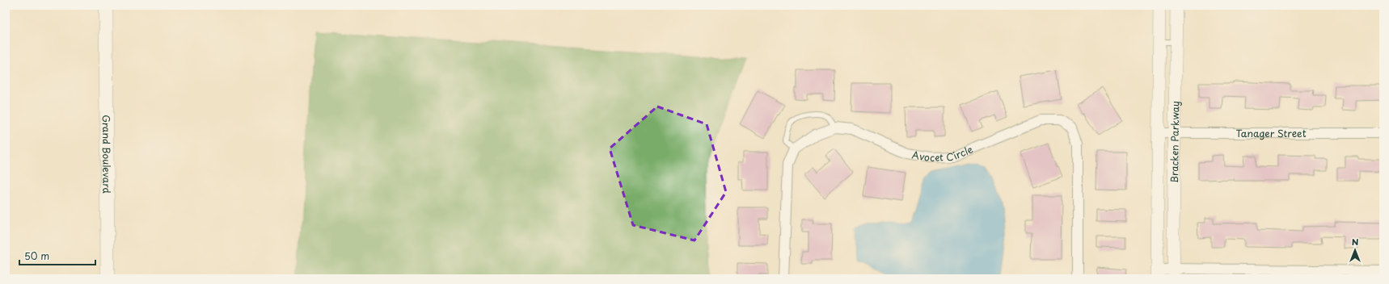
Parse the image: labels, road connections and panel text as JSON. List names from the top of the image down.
{
  "streets": {
    "main road": ["Grand Boulevard"],
    "street": ["Tanager Street", "Bracken Parkway", "Avocet Circle"]
  },
  "crossings": [
    ["Tanager Street", "Bracken Parkway"]
  ],
  "scale_bar": "50 m",
  "north": "top"
}
